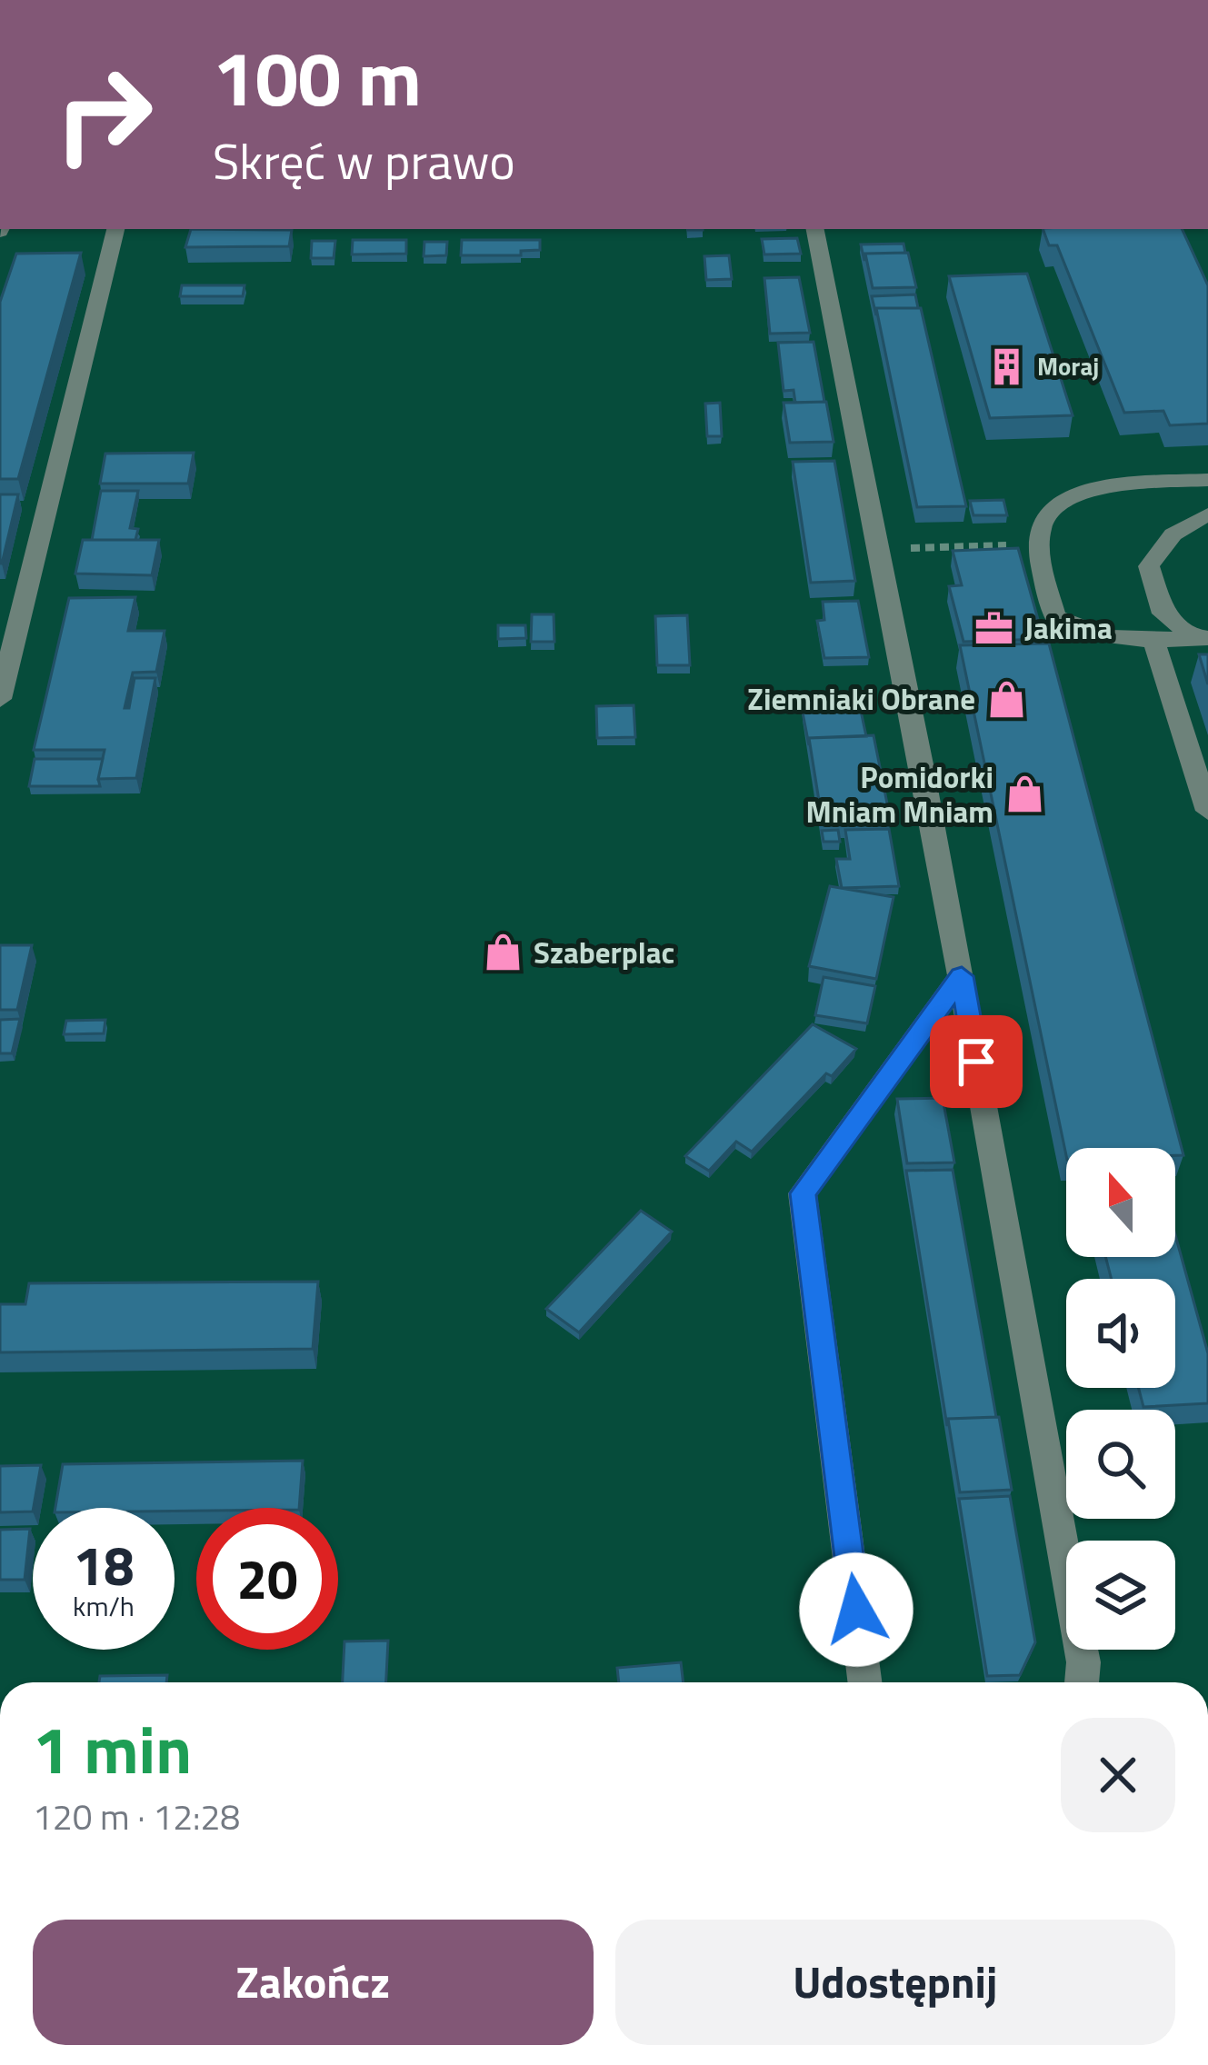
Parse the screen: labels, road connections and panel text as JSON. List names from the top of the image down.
{
  "places": {
    "building": ["Moraj"],
    "office": ["Jakima"],
    "shop": ["Ziemniaki Obrane", "Pomidorki Mniam Mniam", "Szaberplac"]
  },
  "north": "top",
  "page": {
    "turn": ["100 m", "Skręć w prawo"],
    "speed": "18 km/h",
    "limit": "20",
    "heading": ["1 min", "120 m · 12:28"],
    "buttons": ["Zakończ", "Udostępnij"]
  }
}
